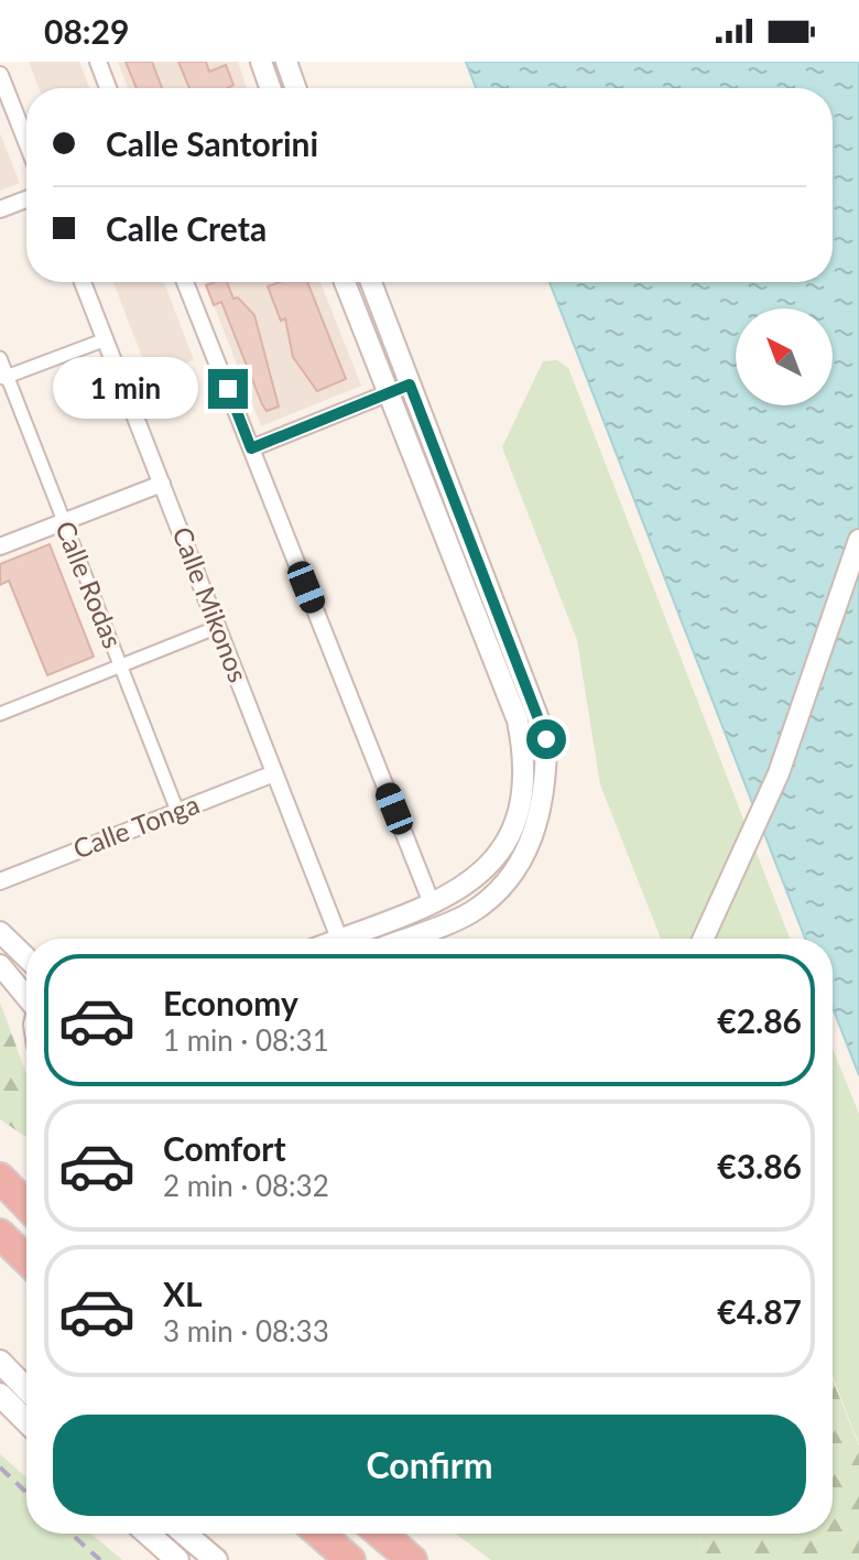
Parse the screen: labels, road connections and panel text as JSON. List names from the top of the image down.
{
  "streets": {
    "street": ["Calle Rodas", "Calle Mikonos", "Calle Tonga"]
  },
  "crossings": [
    ["Calle Rodas", "Calle Tonga"],
    ["Calle Mikonos", "Calle Tonga"]
  ],
  "north": "top left",
  "page": {
    "status": "08:29",
    "banner": ["Calle Santorini", "Calle Creta"],
    "bubble": "1 min",
    "list": [
      {
        "name": "Economy",
        "note": "1 min · 08:31",
        "value": "€2.86"
      },
      {
        "name": "Comfort",
        "note": "2 min · 08:32",
        "value": "€3.86"
      },
      {
        "name": "XL",
        "note": "3 min · 08:33",
        "value": "€4.87"
      }
    ],
    "buttons": "Confirm"
  }
}
